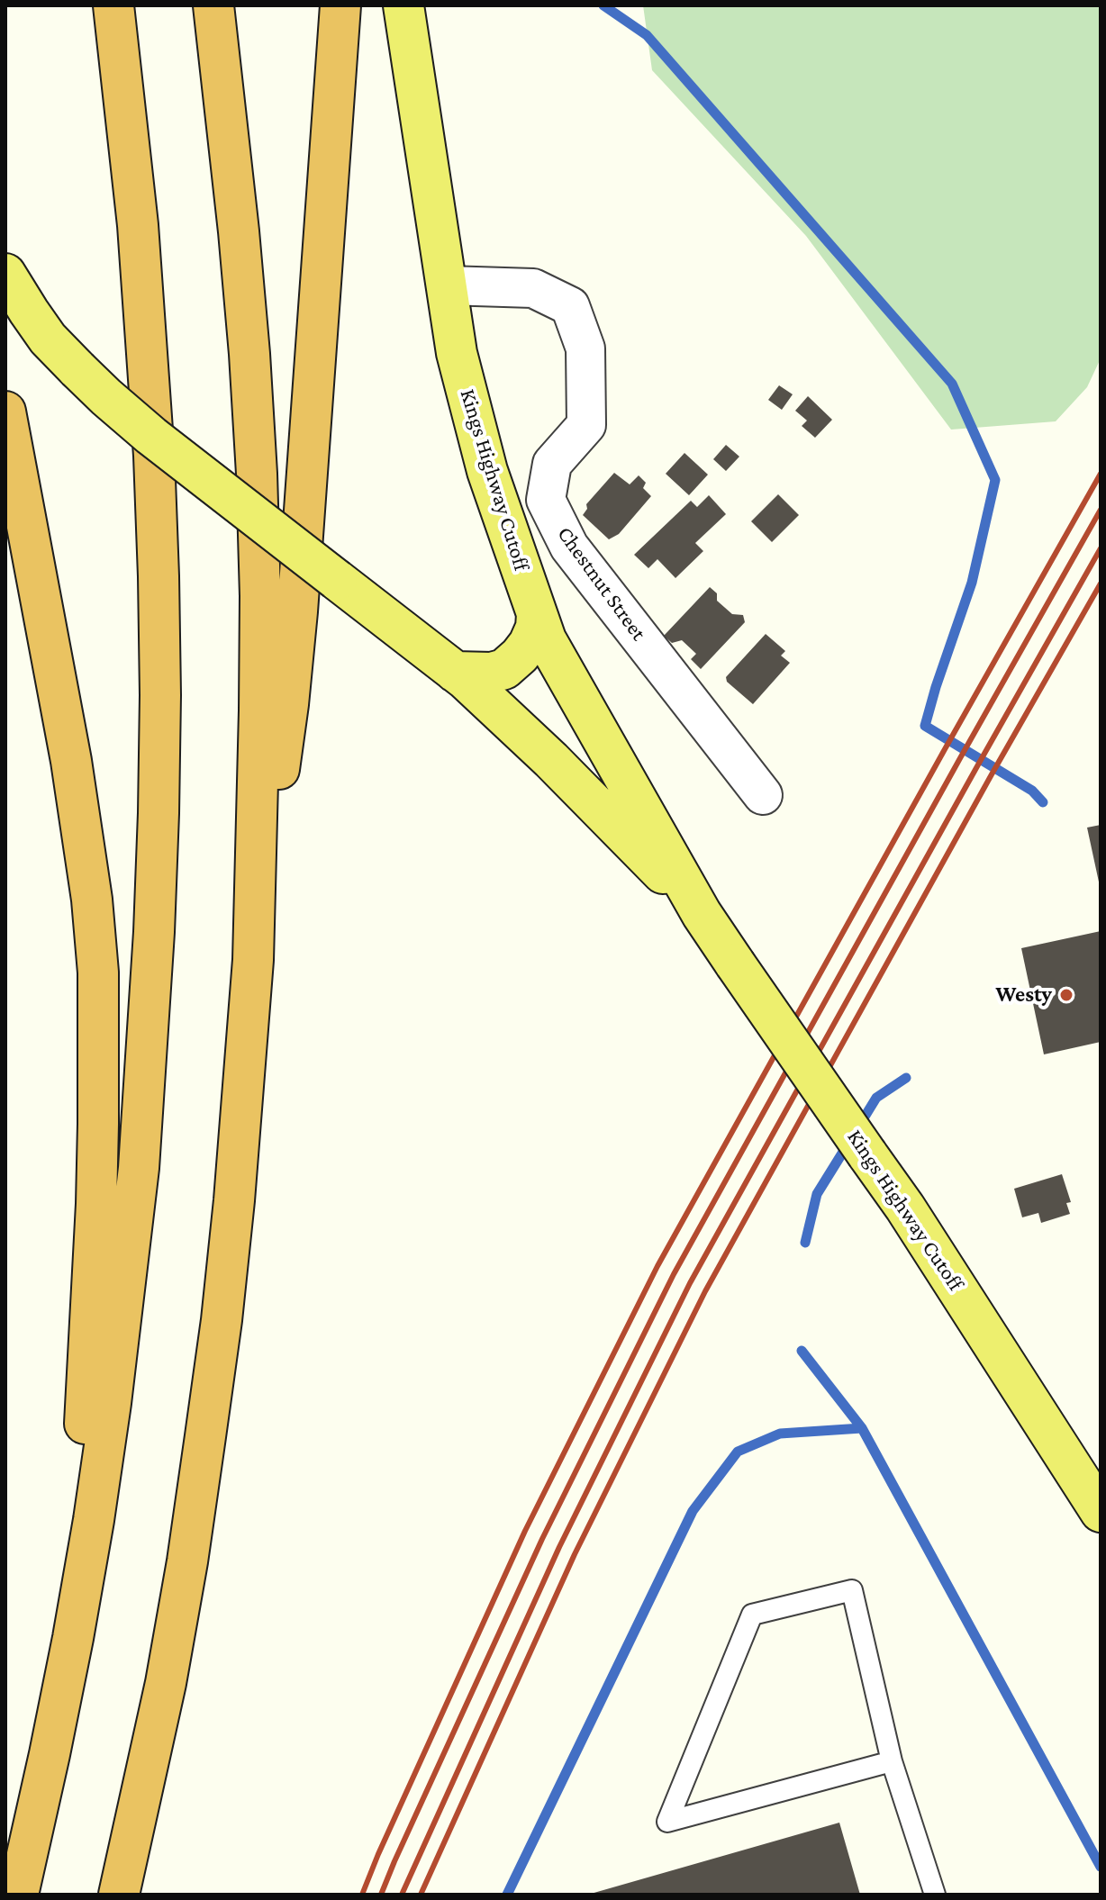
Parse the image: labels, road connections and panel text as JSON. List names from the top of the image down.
{
  "streets": {
    "main road": ["Kings Highway Cutoff"],
    "street": ["Chestnut Street"]
  },
  "crossings": [
    ["Kings Highway Cutoff", "Chestnut Street"]
  ],
  "places": ["Westy"]
}
